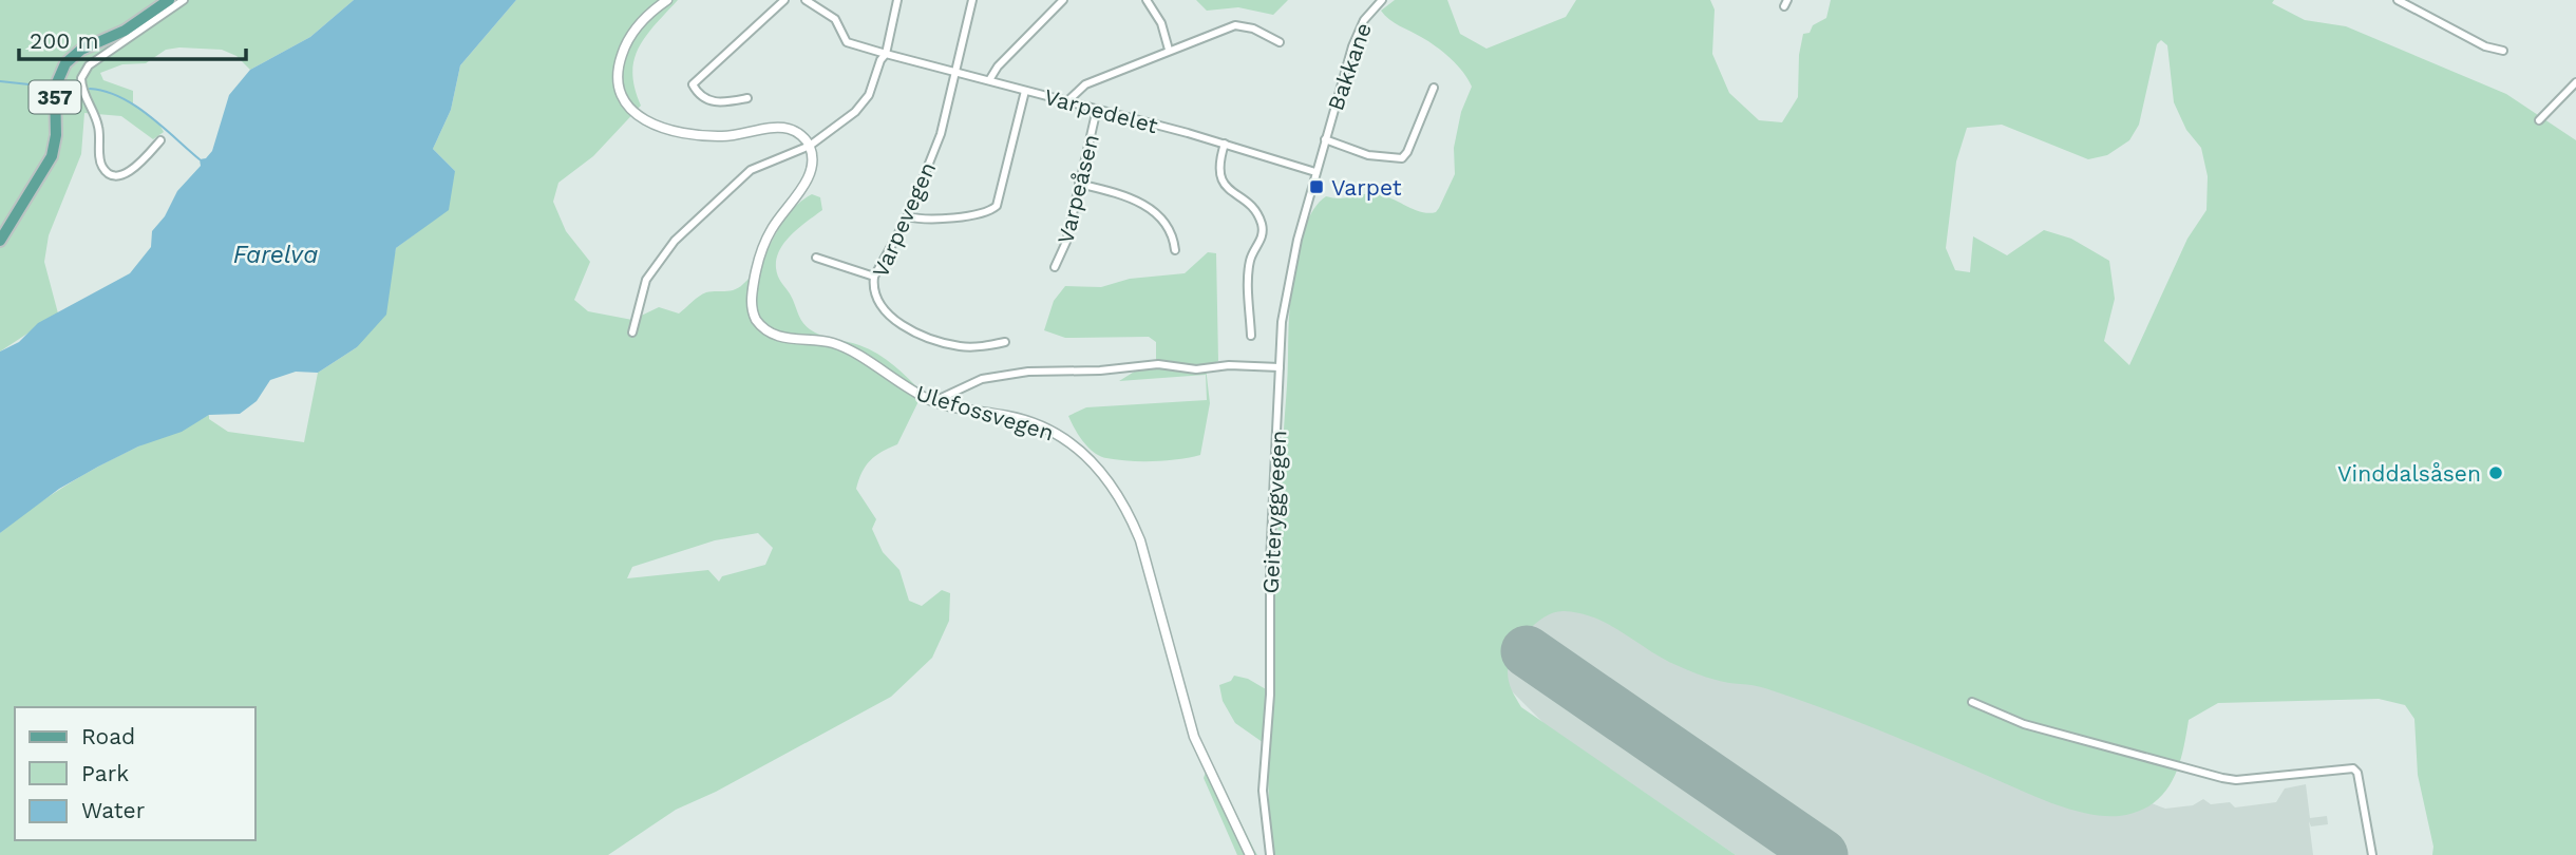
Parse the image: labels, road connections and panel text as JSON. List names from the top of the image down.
{
  "streets": {
    "main road": ["357"],
    "street": [
      "Bakkane",
      "Varpedelet",
      "Varpeåsen",
      "Varpevegen",
      "Ulefossvegen",
      "Geiteryggvegen"
    ]
  },
  "crossings": [
    ["Bakkane", "Varpedelet"],
    ["Bakkane", "Geiteryggvegen"],
    ["Varpedelet", "Varpeåsen"],
    ["Varpedelet", "Varpevegen"],
    ["Varpedelet", "Geiteryggvegen"]
  ],
  "water": ["Farelva"],
  "places": {
    "transit": ["Varpet"],
    "other": ["Vinddalsåsen"]
  },
  "legend": ["Road", "Park", "Water"],
  "scale_bar": "200 m"
}
